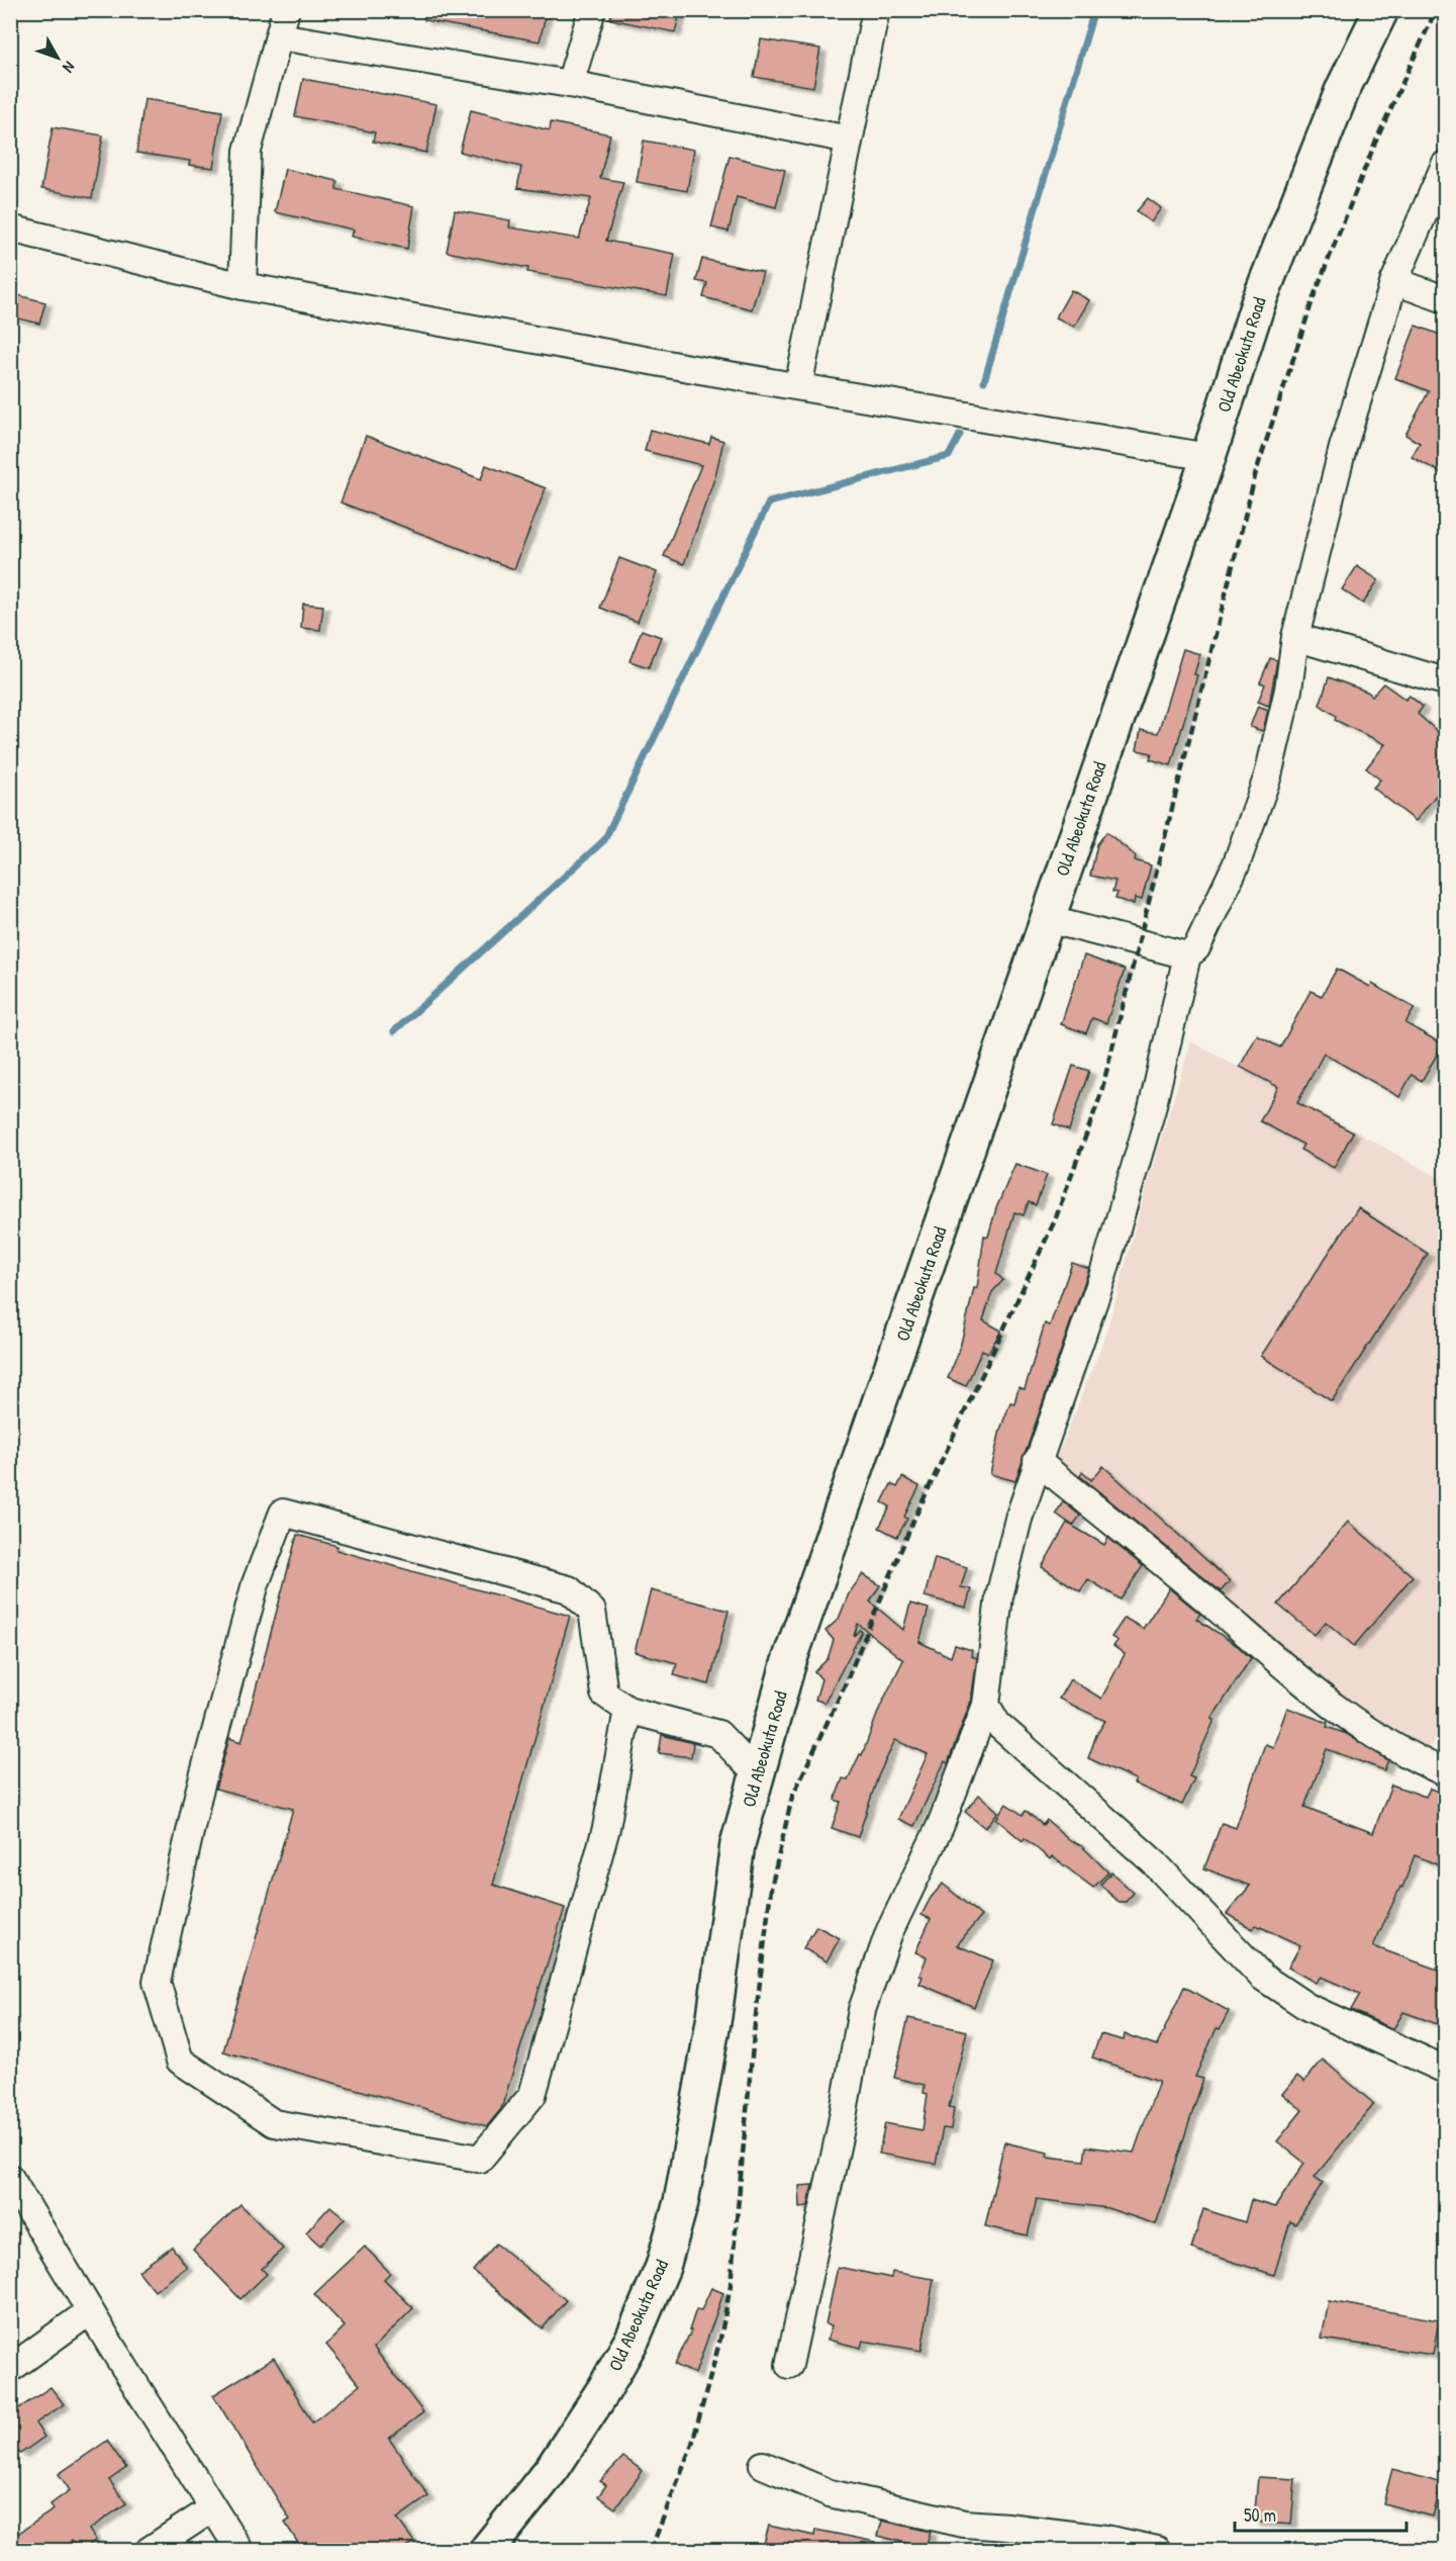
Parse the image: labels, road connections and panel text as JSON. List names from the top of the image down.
{
  "streets": {
    "highway": ["Old Abeokuta Road"]
  },
  "scale_bar": "50 m",
  "north": "bottom right"
}
